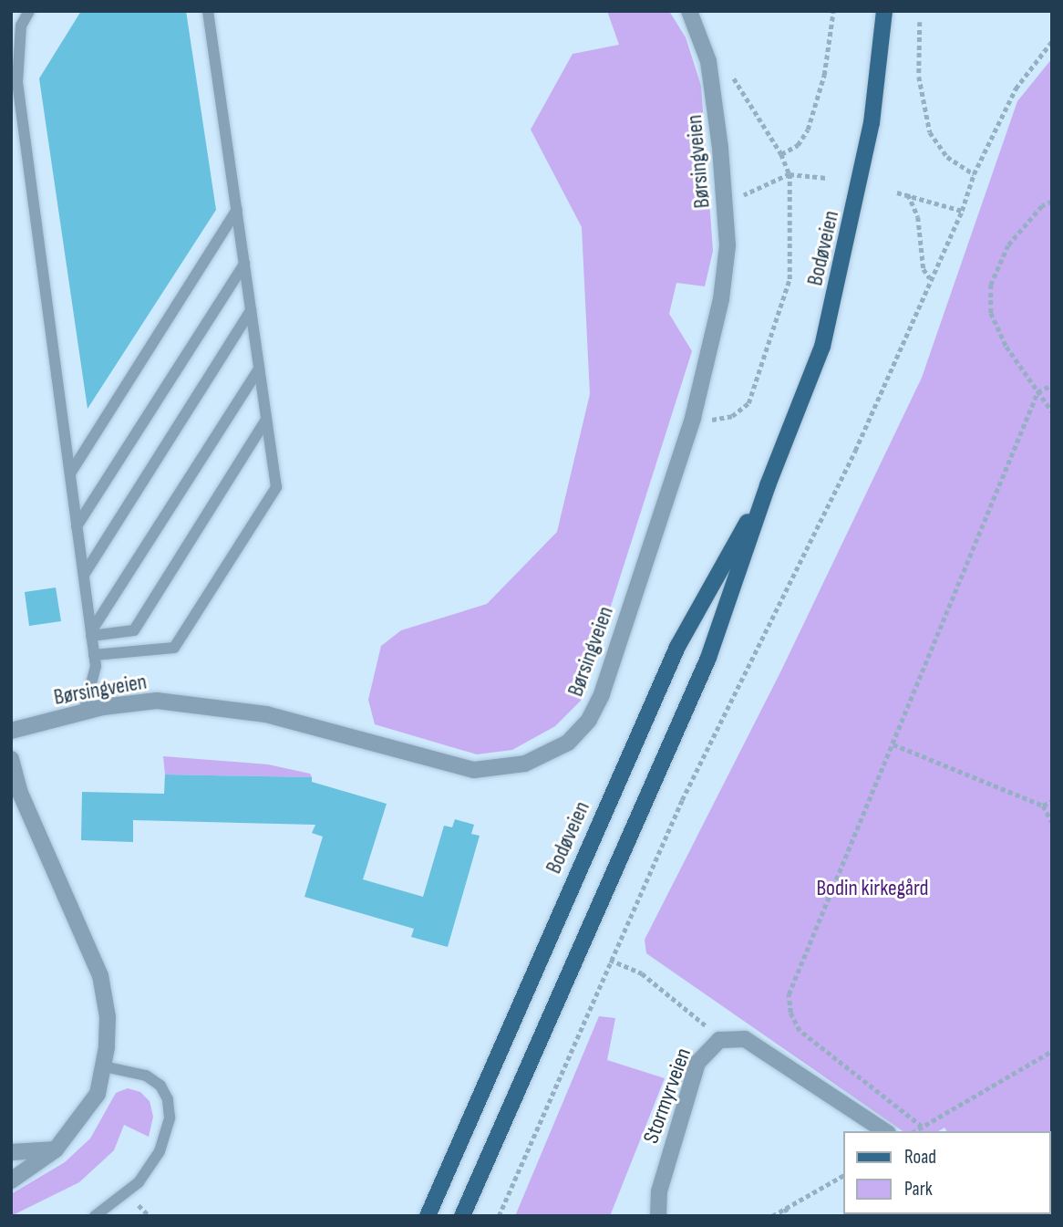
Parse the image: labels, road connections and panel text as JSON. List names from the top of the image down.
{
  "streets": {
    "main road": ["Bodøveien"],
    "street": ["Børsingveien", "Stormyrveien"]
  },
  "parks": ["Bodin kirkegård"],
  "legend": ["Road", "Park"]
}
